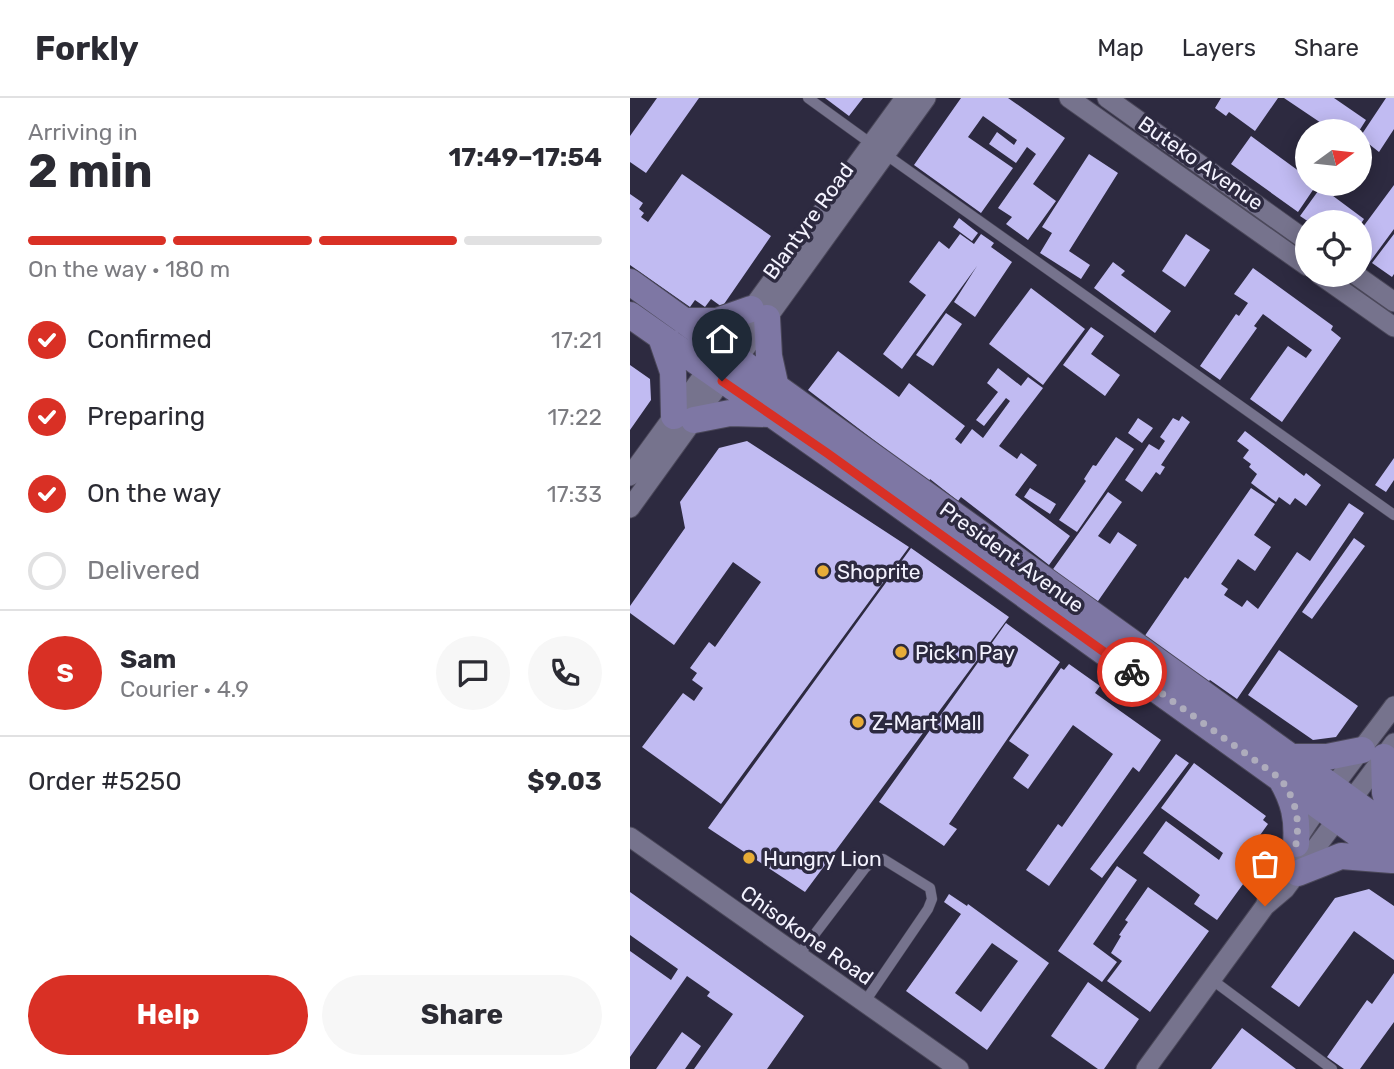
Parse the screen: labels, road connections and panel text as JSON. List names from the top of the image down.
{
  "streets": {
    "main road": ["President Avenue"],
    "street": ["Buteko Avenue", "Blantyre Road", "Chisokone Road"]
  },
  "crossings": [
    ["Blantyre Road", "President Avenue"]
  ],
  "places": [
    "Shoprite",
    "Pick n Pay",
    "Z-Mart Mall",
    "Hungry Lion"
  ],
  "north": "right",
  "page": {
    "header": "Forkly",
    "nav": ["Map", "Layers", "Share"],
    "heading": ["2 min", "Arriving in", "17:49–17:54"],
    "panel": [
      "Sam",
      "Courier · 4.9",
      "Order #5250",
      "$9.03"
    ],
    "bar": "On the way · 180 m",
    "list": [
      ["Confirmed", "17:21"],
      ["Preparing", "17:22"],
      ["On the way", "17:33"],
      "Delivered"
    ],
    "round": "S",
    "buttons": ["Help", "Share"]
  }
}
